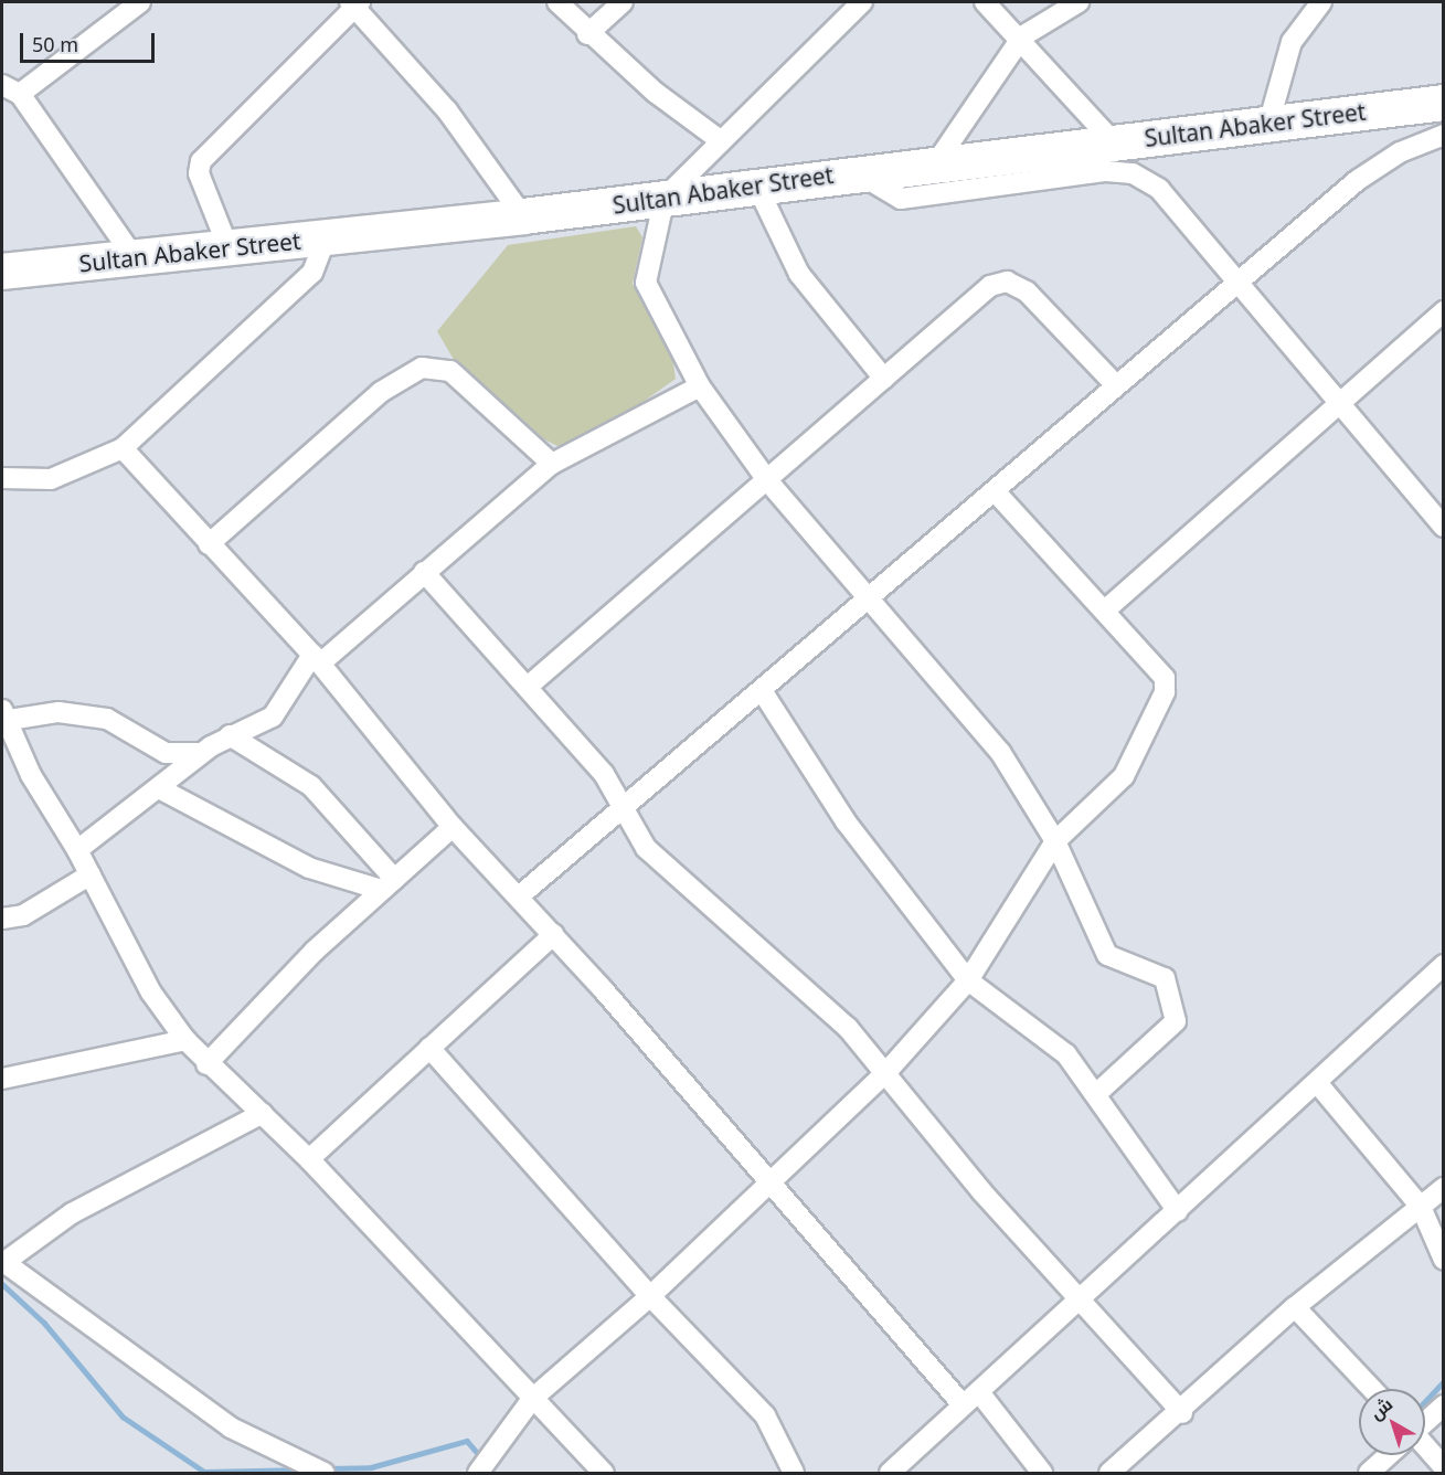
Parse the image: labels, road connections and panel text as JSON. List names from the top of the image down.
{
  "streets": {
    "highway": ["Sultan Abaker Street"]
  },
  "scale_bar": "50 m",
  "north": "top left"
}
